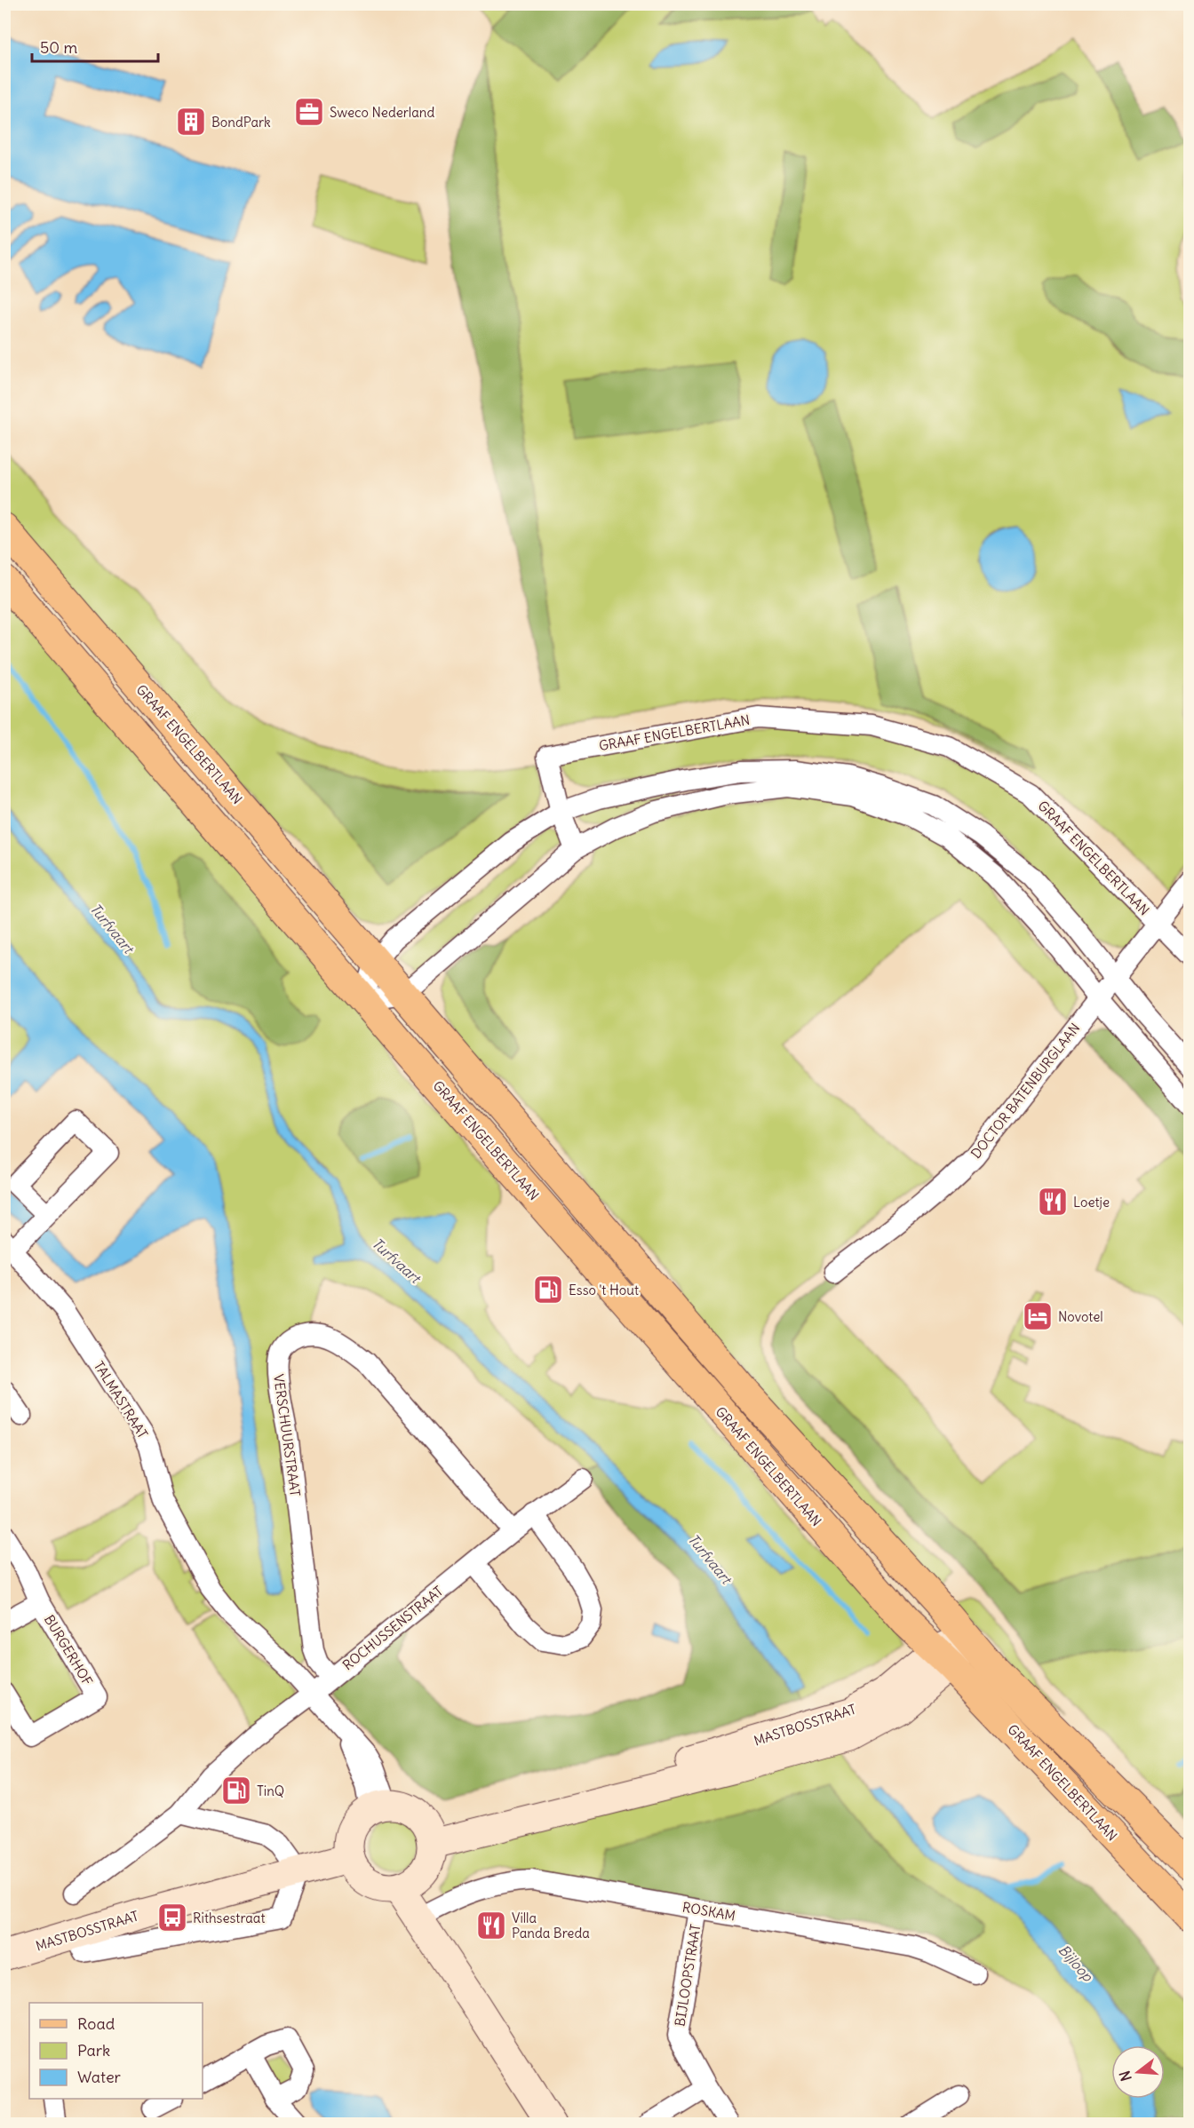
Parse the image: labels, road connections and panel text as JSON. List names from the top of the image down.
{
  "streets": {
    "main road": ["GRAAF ENGELBERTLAAN"],
    "street": [
      "DOCTOR BATENBURGLAAN",
      "TALMASTRAAT",
      "VERSCHUURSTRAAT",
      "ROCHUSSENSTRAAT",
      "BURGERHOF",
      "MASTBOSSTRAAT",
      "ROSKAM",
      "BIJLOOPSTRAAT"
    ]
  },
  "crossings": [
    ["GRAAF ENGELBERTLAAN", "DOCTOR BATENBURGLAAN"],
    ["GRAAF ENGELBERTLAAN", "MASTBOSSTRAAT"],
    ["TALMASTRAAT", "ROCHUSSENSTRAAT"],
    ["VERSCHUURSTRAAT", "ROCHUSSENSTRAAT"],
    ["ROSKAM", "BIJLOOPSTRAAT"]
  ],
  "water": ["Turfvaart", "Bijloop"],
  "places": {
    "office": ["Sweco Nederland"],
    "building": ["BondPark"],
    "restaurant": ["Loetje", "Villa Panda Breda"],
    "fuel station": ["Esso 't Hout", "TinQ"],
    "hotel": ["Novotel"],
    "bus stop": ["Rithsestraat"]
  },
  "legend": ["Road", "Park", "Water"],
  "scale_bar": "50 m",
  "north": "left"
}
